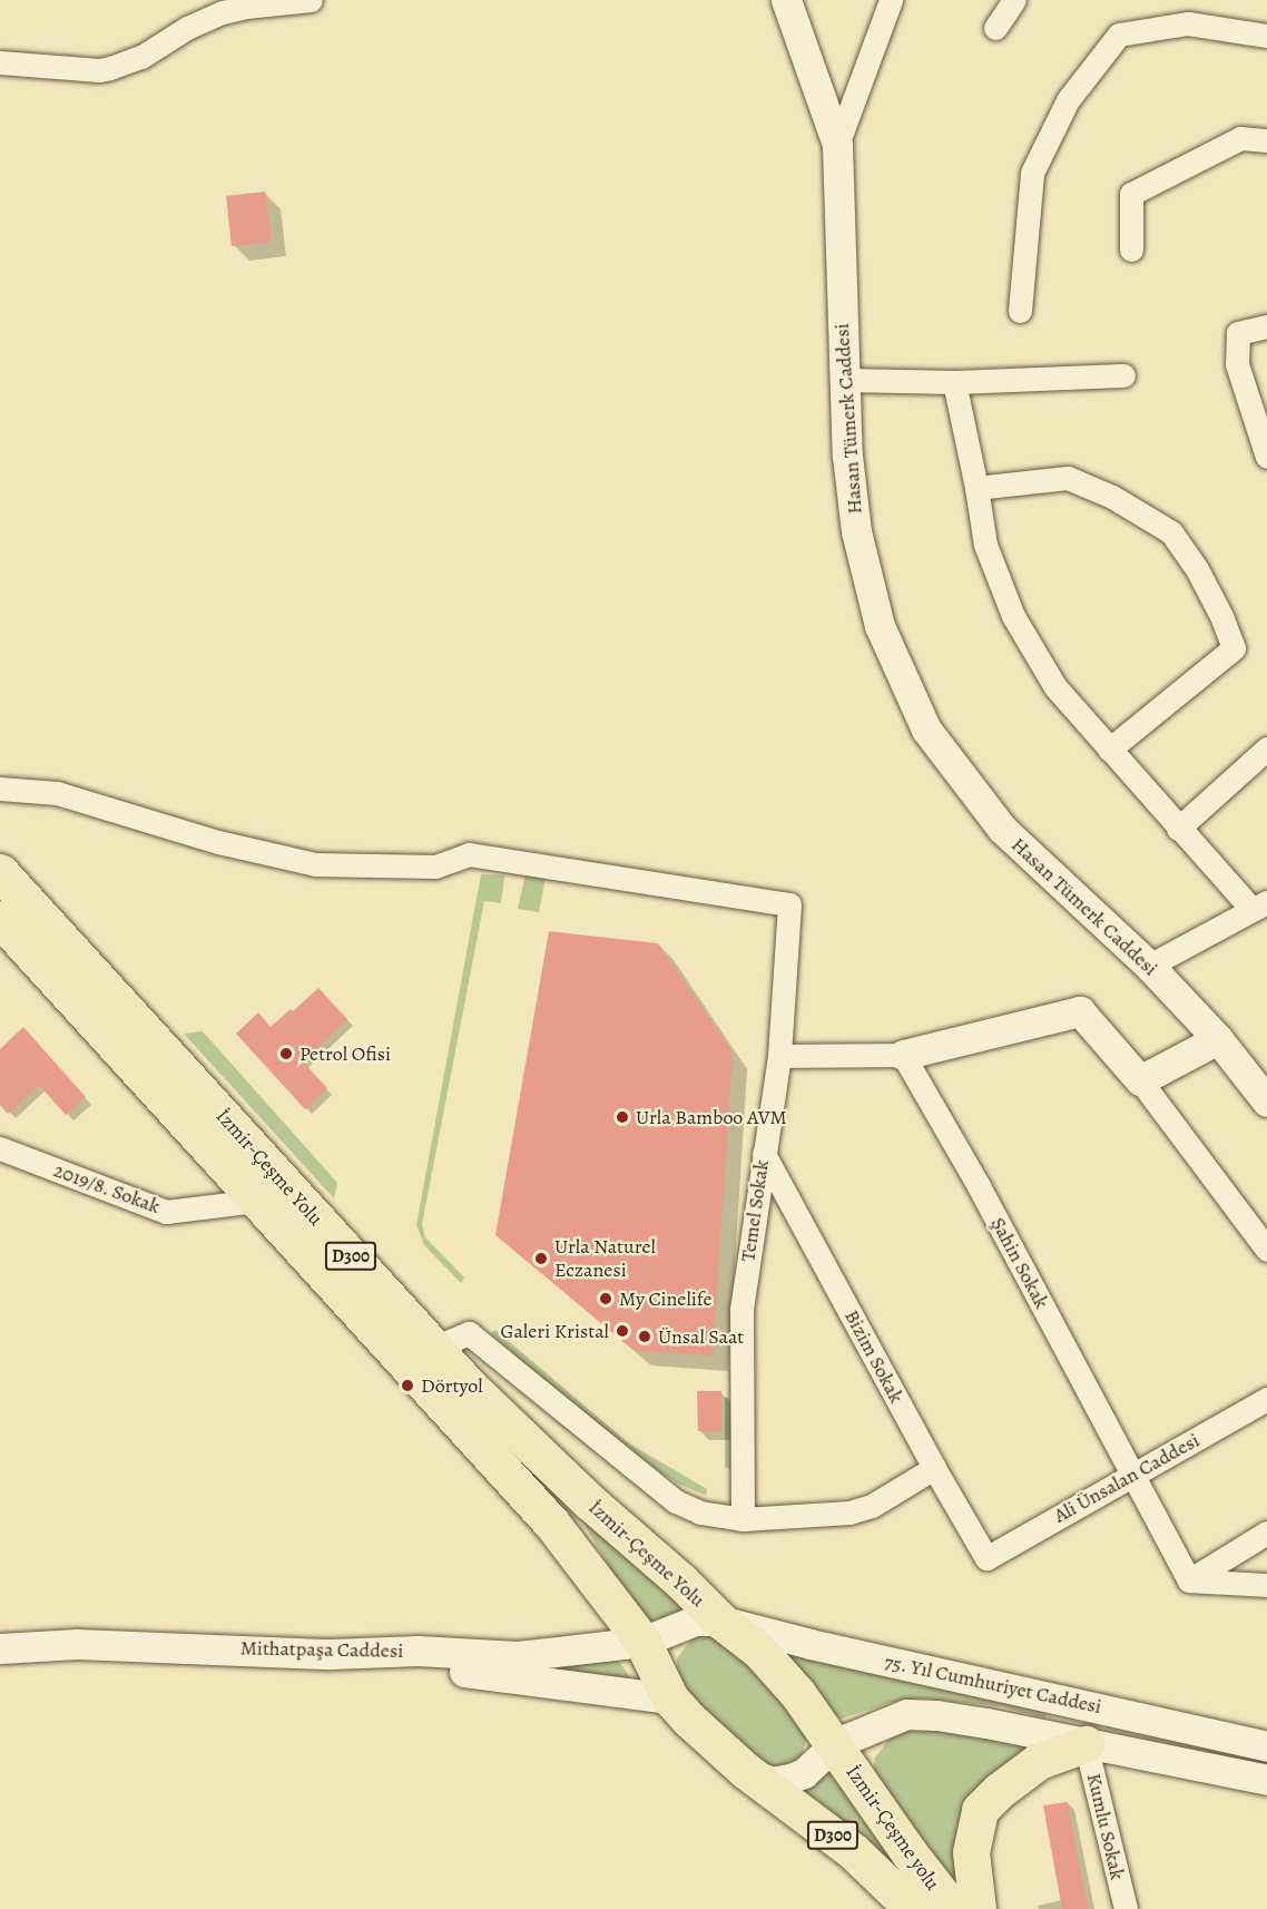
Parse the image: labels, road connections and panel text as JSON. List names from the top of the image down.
{
  "streets": {
    "highway": ["İzmir-Çeşme Yolu", "D300", "İzmir-Çeşme yolu"],
    "street": [
      "Hasan Tümerk Caddesi",
      "2019/8. Sokak",
      "Temel Sokak",
      "Şahin Sokak",
      "Bizim Sokak",
      "Ali Ünsalan Caddesi",
      "Mithatpaşa Caddesi",
      "75. Yıl Cumhuriyet Caddesi",
      "Kumlu Sokak"
    ]
  },
  "crossings": [
    ["İzmir-Çeşme Yolu", "2019/8. Sokak"],
    ["İzmir-Çeşme Yolu", "D300"],
    ["İzmir-Çeşme Yolu", "Mithatpaşa Caddesi"],
    ["İzmir-Çeşme Yolu", "75. Yıl Cumhuriyet Caddesi"],
    ["Temel Sokak", "Bizim Sokak"],
    ["D300", "Mithatpaşa Caddesi"],
    ["D300", "75. Yıl Cumhuriyet Caddesi"],
    ["D300", "İzmir-Çeşme yolu"],
    ["Şahin Sokak", "Ali Ünsalan Caddesi"],
    ["Bizim Sokak", "Ali Ünsalan Caddesi"],
    ["Mithatpaşa Caddesi", "75. Yıl Cumhuriyet Caddesi"],
    ["75. Yıl Cumhuriyet Caddesi", "Kumlu Sokak"],
    ["75. Yıl Cumhuriyet Caddesi", "İzmir-Çeşme yolu"]
  ],
  "places": [
    "Petrol Ofisi",
    "Urla Bamboo AVM",
    "Urla Naturel Eczanesi",
    "My Cinelife",
    "Galeri Kristal",
    "Ünsal Saat",
    "Dörtyol"
  ]
}
